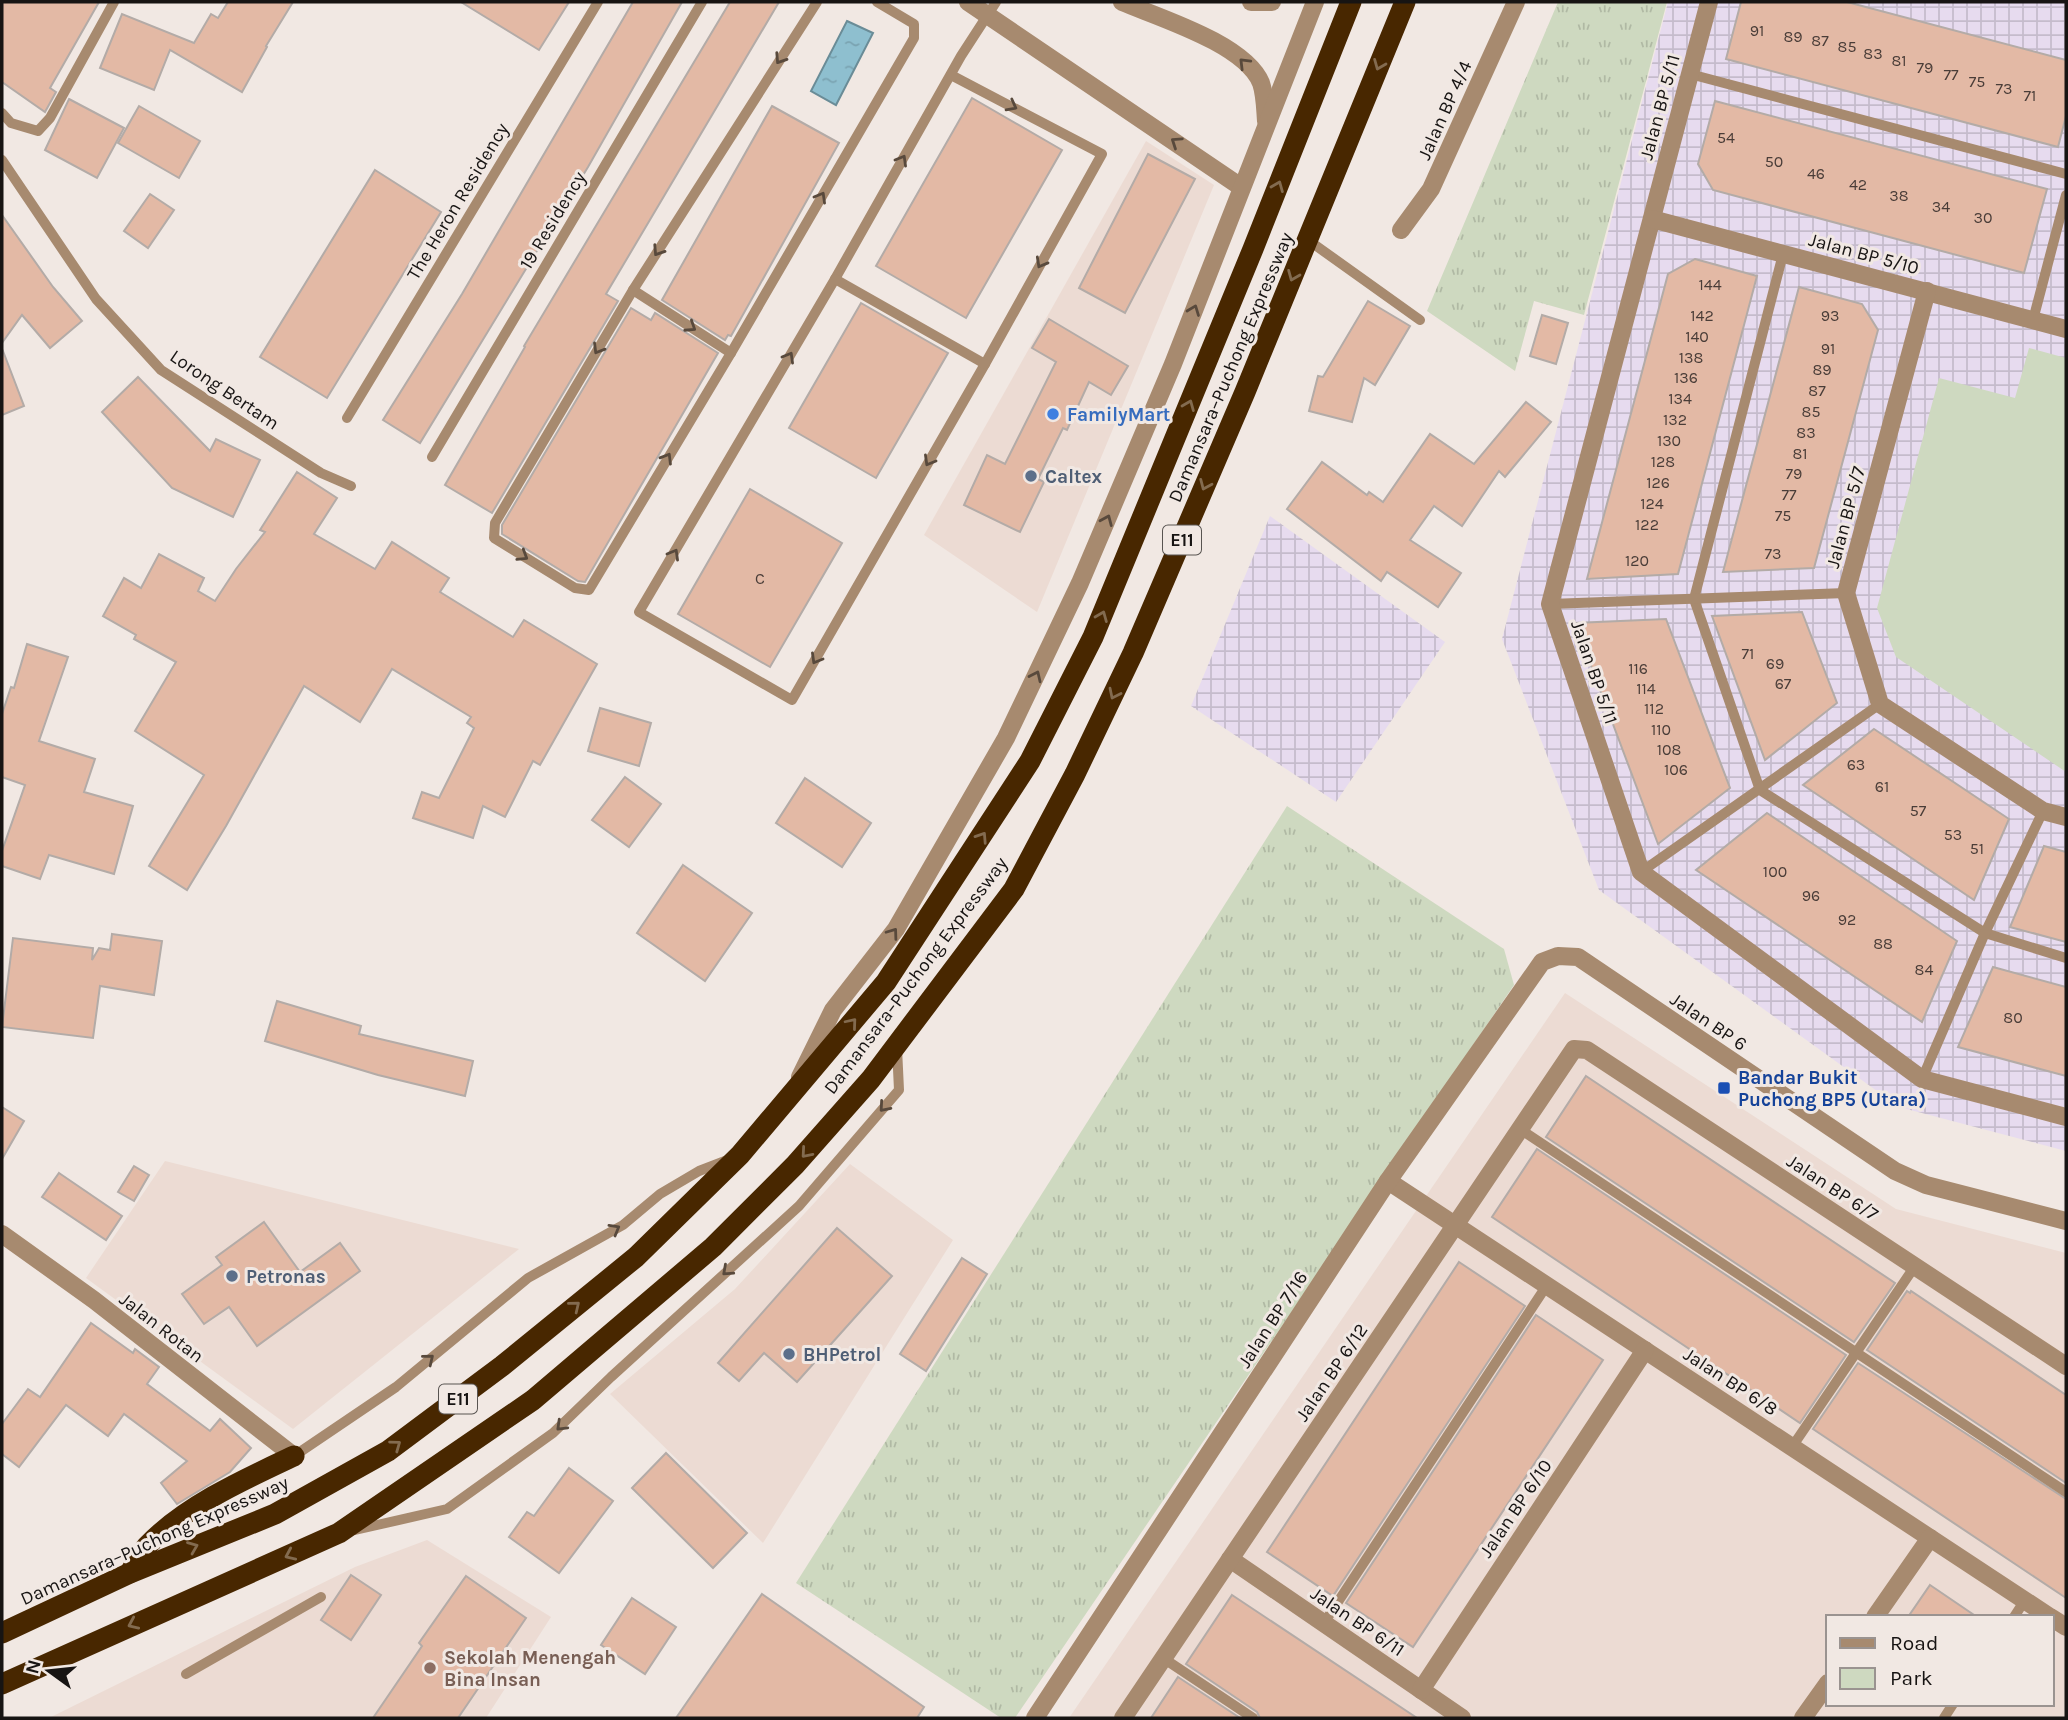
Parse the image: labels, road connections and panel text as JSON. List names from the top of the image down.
{
  "streets": {
    "highway": ["Damansara–Puchong Expressway", "E11"],
    "street": [
      "Jalan BP 5/11",
      "Jalan BP 4/4",
      "Jalan BP 5/10",
      "Jalan BP 5/7",
      "Jalan BP 6",
      "Jalan BP 6/7",
      "Jalan BP 7/16",
      "Jalan Rotan",
      "Jalan BP 6/12",
      "Jalan BP 6/8",
      "Jalan BP 6/10",
      "Jalan BP 6/11"
    ],
    "lane": ["The Heron Residency", "19 Residency", "Lorong Bertam"]
  },
  "crossings": [
    ["Jalan BP 5/11", "Jalan BP 5/10"],
    ["Jalan BP 5/10", "Jalan BP 5/7"],
    ["Jalan BP 6", "Jalan BP 7/16"],
    ["Jalan BP 6/7", "Jalan BP 6/12"],
    ["Jalan BP 7/16", "Jalan BP 6/8"],
    ["Jalan BP 6/12", "Jalan BP 6/8"],
    ["Jalan BP 6/12", "Jalan BP 6/11"],
    ["Jalan BP 6/8", "Jalan BP 6/10"],
    ["Jalan BP 6/10", "Jalan BP 6/11"]
  ],
  "places": {
    "other": [
      "FamilyMart",
      "Caltex",
      "Petronas",
      "BHPetrol",
      "Sekolah Menengah Bina Insan"
    ],
    "transit": ["Bandar Bukit Puchong BP5 (Utara)"]
  },
  "house_numbers": [
    "91",
    "89",
    "87",
    "85",
    "83",
    "81",
    "79",
    "77",
    "75",
    "73",
    "71",
    "54",
    "50",
    "46",
    "42",
    "38",
    "34",
    "30",
    "144",
    "142",
    "93",
    "140",
    "91",
    "138",
    "89",
    "136",
    "87",
    "134",
    "85",
    "132",
    "83",
    "130",
    "81",
    "128",
    "79",
    "126",
    "77",
    "124",
    "75",
    "122",
    "73",
    "120",
    "C",
    "71",
    "69",
    "116",
    "67",
    "114",
    "112",
    "110",
    "108",
    "63",
    "106",
    "61",
    "57",
    "53",
    "51",
    "100",
    "96",
    "92",
    "88",
    "84",
    "80"
  ],
  "legend": ["Road", "Park"],
  "north": "left"
}
